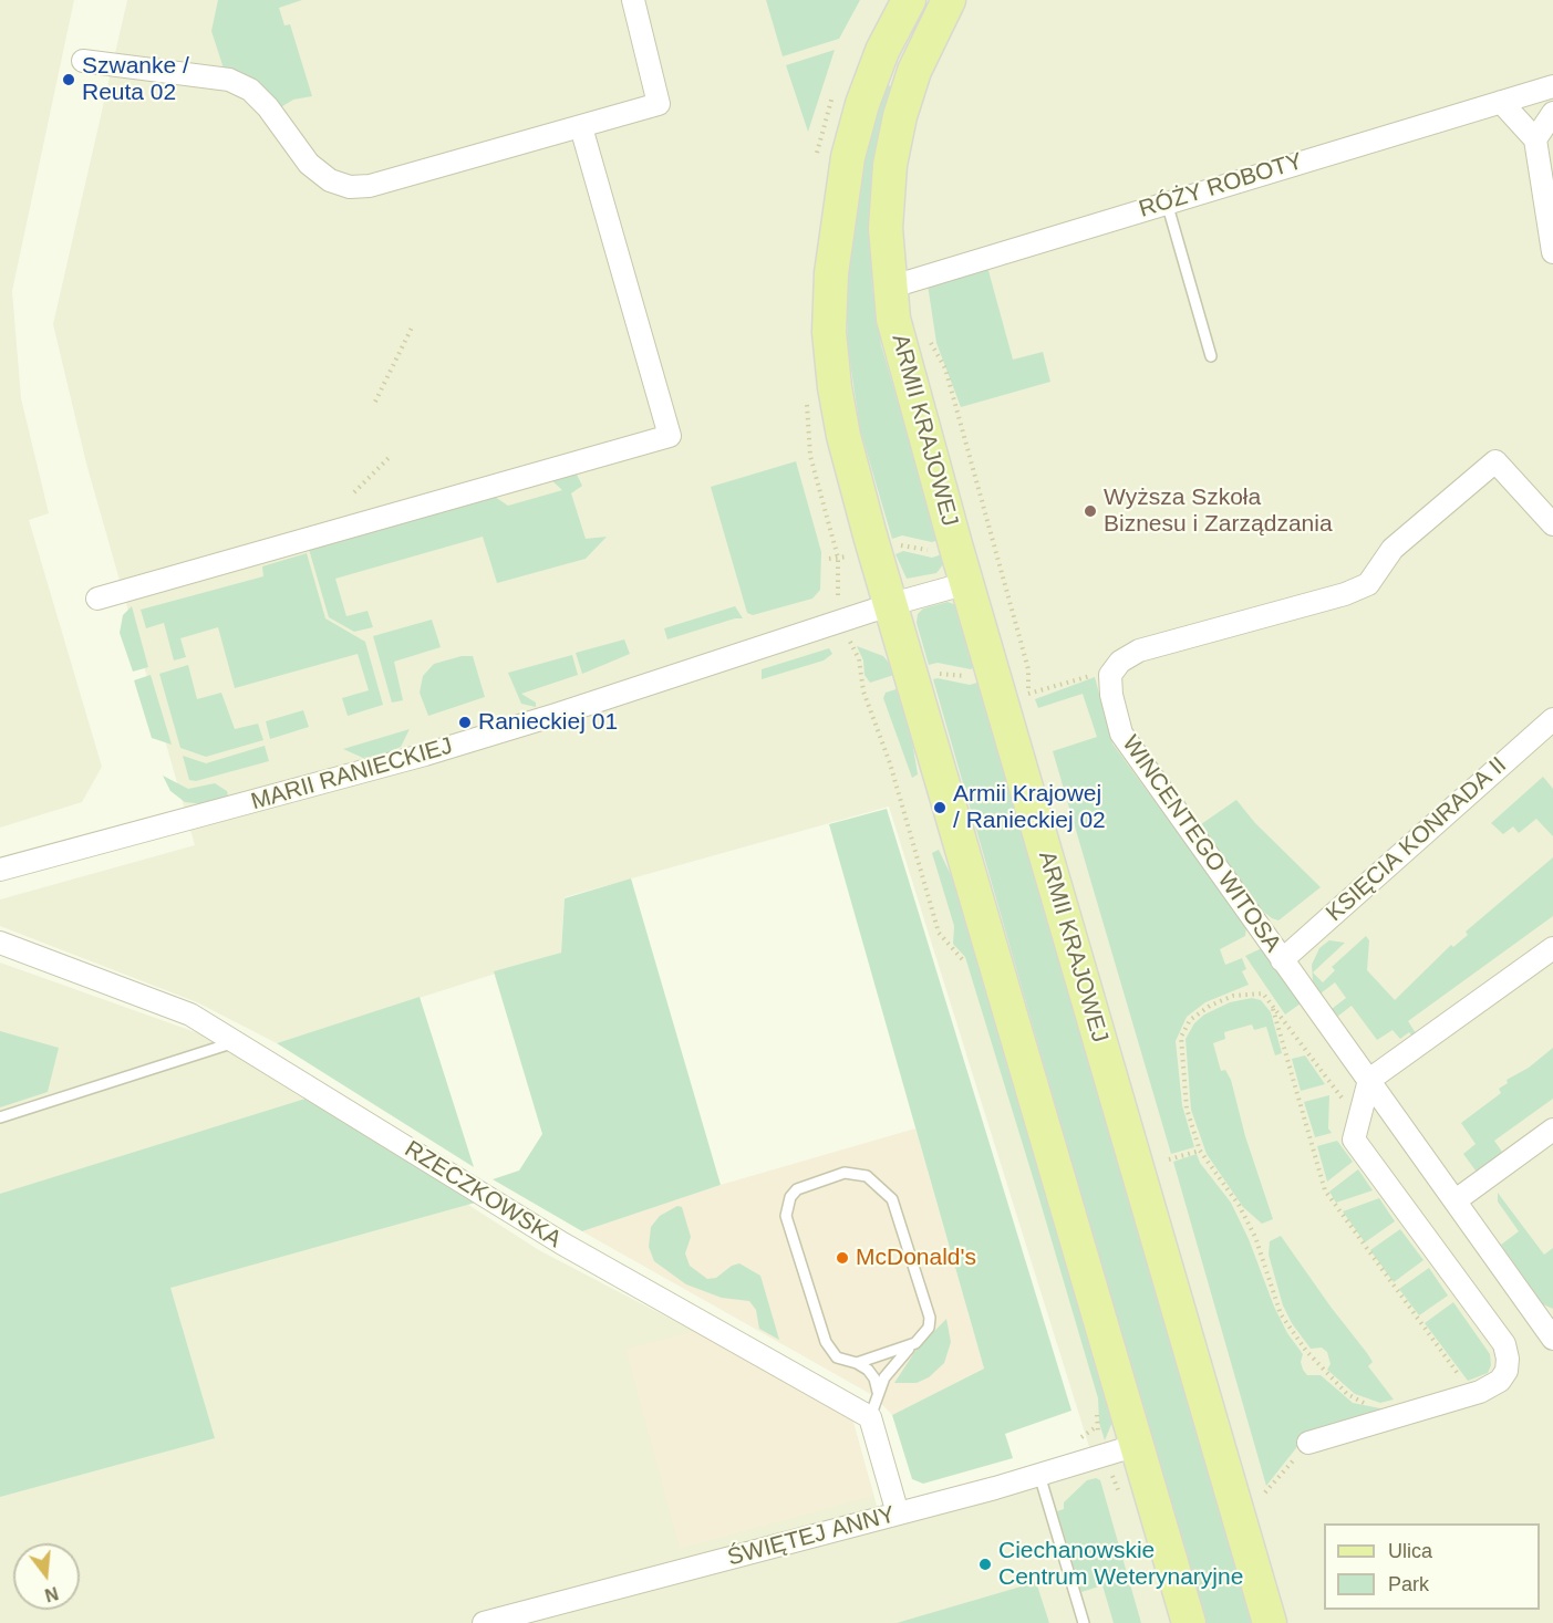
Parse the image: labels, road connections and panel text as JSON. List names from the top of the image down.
{
  "streets": {
    "main road": ["ARMII KRAJOWEJ"],
    "street": [
      "RÓŻY ROBOTY",
      "MARII RANIECKIEJ",
      "KSIĘCIA KONRADA II",
      "WINCENTEGO WITOSA",
      "RZECZKOWSKA",
      "ŚWIĘTEJ ANNY"
    ]
  },
  "crossings": [
    ["RÓŻY ROBOTY", "ARMII KRAJOWEJ"],
    ["ARMII KRAJOWEJ", "MARII RANIECKIEJ"],
    ["KSIĘCIA KONRADA II", "WINCENTEGO WITOSA"]
  ],
  "places": [
    "Szwanke / Reuta 02",
    "Wyższa Szkoła Biznesu i Zarządzania",
    "Ranieckiej 01",
    "Armii Krajowej / Ranieckiej 02",
    "McDonald's",
    "Ciechanowskie Centrum Weterynaryjne"
  ],
  "legend": ["Ulica", "Park"],
  "north": "bottom"
}
